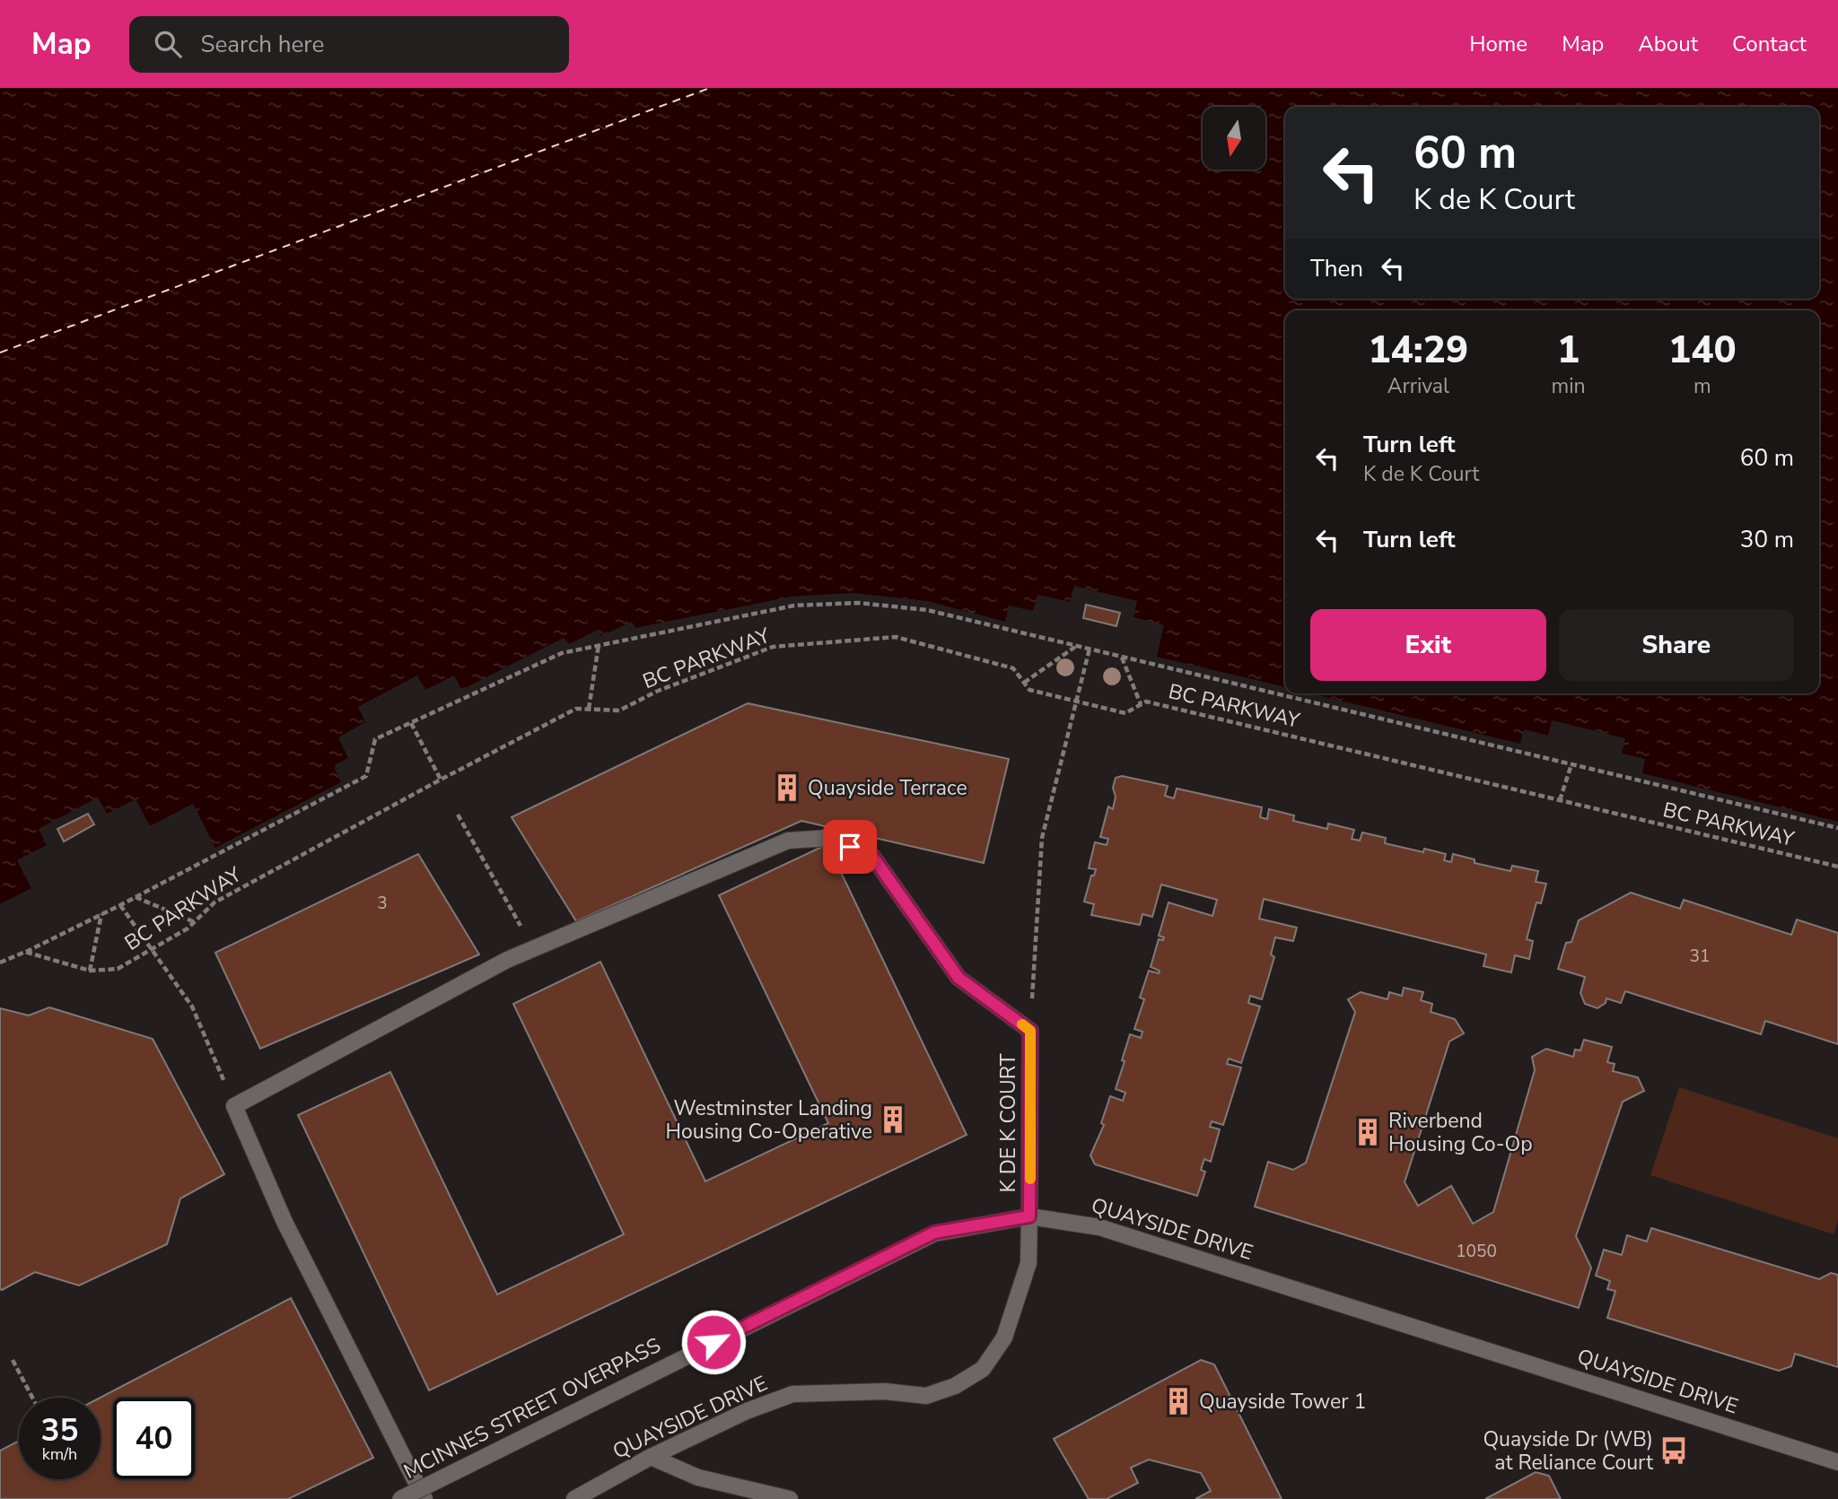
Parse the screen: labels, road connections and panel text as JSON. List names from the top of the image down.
{
  "streets": {
    "street": ["K DE K COURT", "QUAYSIDE DRIVE", "MCINNES STREET OVERPASS"],
    "path": ["BC PARKWAY"]
  },
  "crossings": [
    ["K DE K COURT", "QUAYSIDE DRIVE"],
    ["K DE K COURT", "MCINNES STREET OVERPASS"],
    ["QUAYSIDE DRIVE", "MCINNES STREET OVERPASS"]
  ],
  "places": {
    "building": [
      "Quayside Terrace",
      "Westminster Landing Housing Co-Operative",
      "Riverbend Housing Co-Op",
      "Quayside Tower 1"
    ],
    "bus stop": ["Quayside Dr (WB) at Reliance Court"]
  },
  "house_numbers": ["3", "31", "1050"],
  "north": "bottom",
  "page": {
    "header": "Map",
    "search": "Search here",
    "nav": [
      "Home",
      "Map",
      "About",
      "Contact"
    ],
    "turn": ["60 m", "K de K Court"],
    "then": "Then",
    "eta": [
      "14:29",
      "Arrival",
      "1",
      "min",
      "140",
      "m"
    ],
    "list": [
      {
        "name": "Turn left",
        "note": "K de K Court",
        "value": "60 m"
      },
      {
        "name": "Turn left",
        "value": "30 m"
      }
    ],
    "buttons": ["Exit", "Share"],
    "speed": "35 km/h",
    "limit": "40"
  }
}
